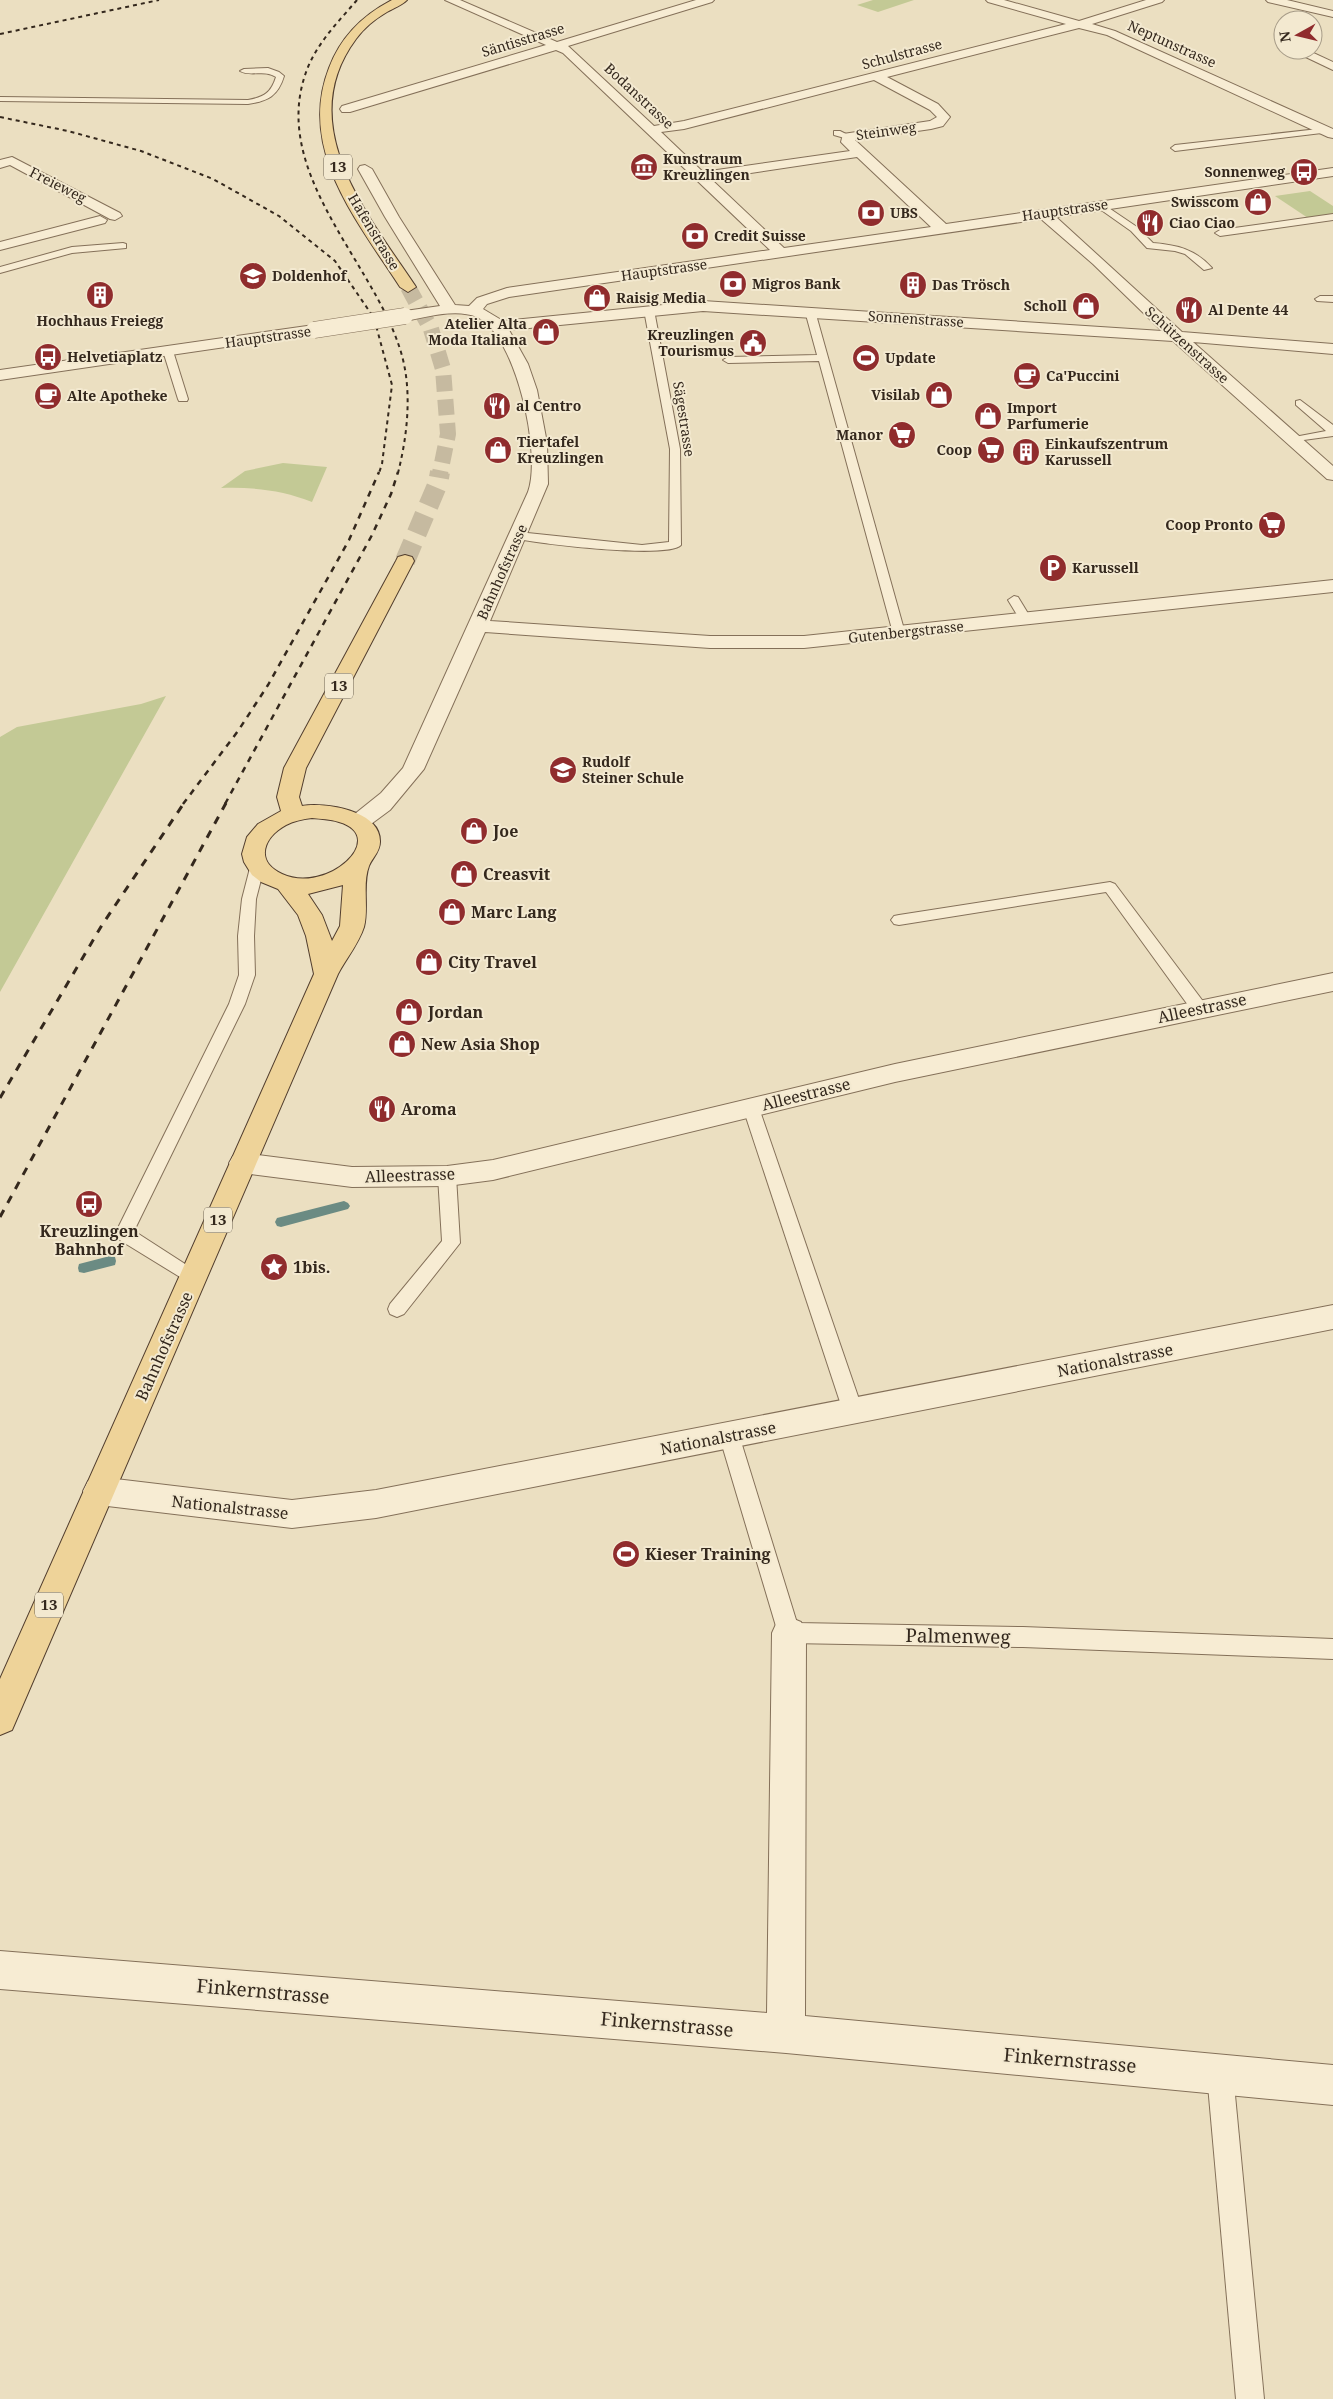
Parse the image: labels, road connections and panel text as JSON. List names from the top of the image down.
{
  "streets": {
    "main road": ["13", "Hafenstrasse", "Bahnhofstrasse"],
    "street": [
      "Säntisstrasse",
      "Neptunstrasse",
      "Schulstrasse",
      "Bodanstrasse",
      "Steinweg",
      "Freieweg",
      "Hauptstrasse",
      "Sonnenstrasse",
      "Schützenstrasse",
      "Gutenbergstrasse",
      "Alleestrasse",
      "Nationalstrasse",
      "Finkernstrasse"
    ],
    "lane": ["Sägestrasse", "Palmenweg"]
  },
  "crossings": [
    ["Säntisstrasse", "Bodanstrasse"],
    ["Neptunstrasse", "Schulstrasse"],
    ["Schulstrasse", "Bodanstrasse"],
    ["Schulstrasse", "Steinweg"],
    ["Bodanstrasse", "Hauptstrasse"],
    ["Steinweg", "Hauptstrasse"],
    ["13", "Bahnhofstrasse"],
    ["Hauptstrasse", "Hafenstrasse"],
    ["Hauptstrasse", "Schützenstrasse"],
    ["Hauptstrasse", "Bahnhofstrasse"],
    ["Sonnenstrasse", "Schützenstrasse"],
    ["Sonnenstrasse", "Sägestrasse"],
    ["Sonnenstrasse", "Bahnhofstrasse"],
    ["Sägestrasse", "Bahnhofstrasse"],
    ["Bahnhofstrasse", "Gutenbergstrasse"],
    ["Bahnhofstrasse", "Alleestrasse"],
    ["Bahnhofstrasse", "Nationalstrasse"]
  ],
  "places": {
    "museum": ["Kunstraum Kreuzlingen"],
    "bus stop": ["Sonnenweg", "Helvetiaplatz", "Kreuzlingen Bahnhof"],
    "shop": [
      "Swisscom",
      "Raisig Media",
      "Scholl",
      "Atelier Alta Moda Italiana",
      "Visilab",
      "Import Parfumerie",
      "Tiertafel Kreuzlingen",
      "Joe",
      "Creasvit",
      "Marc Lang",
      "City Travel",
      "Jordan",
      "New Asia Shop"
    ],
    "bank": ["UBS", "Credit Suisse", "Migros Bank"],
    "restaurant": [
      "Ciao Ciao",
      "Al Dente 44",
      "al Centro",
      "Aroma"
    ],
    "school or university": ["Doldenhof", "Rudolf Steiner Schule"],
    "building": ["Das Trösch", "Hochhaus Freiegg", "Einkaufszentrum Karussell"],
    "public building": ["Kreuzlingen Tourismus"],
    "sports": ["Update", "Kieser Training"],
    "cafe": ["Ca'Puccini", "Alte Apotheke"],
    "supermarket": ["Manor", "Coop", "Coop Pronto"],
    "parking": ["Karussell"],
    "place": ["1bis."]
  },
  "north": "left"
}
